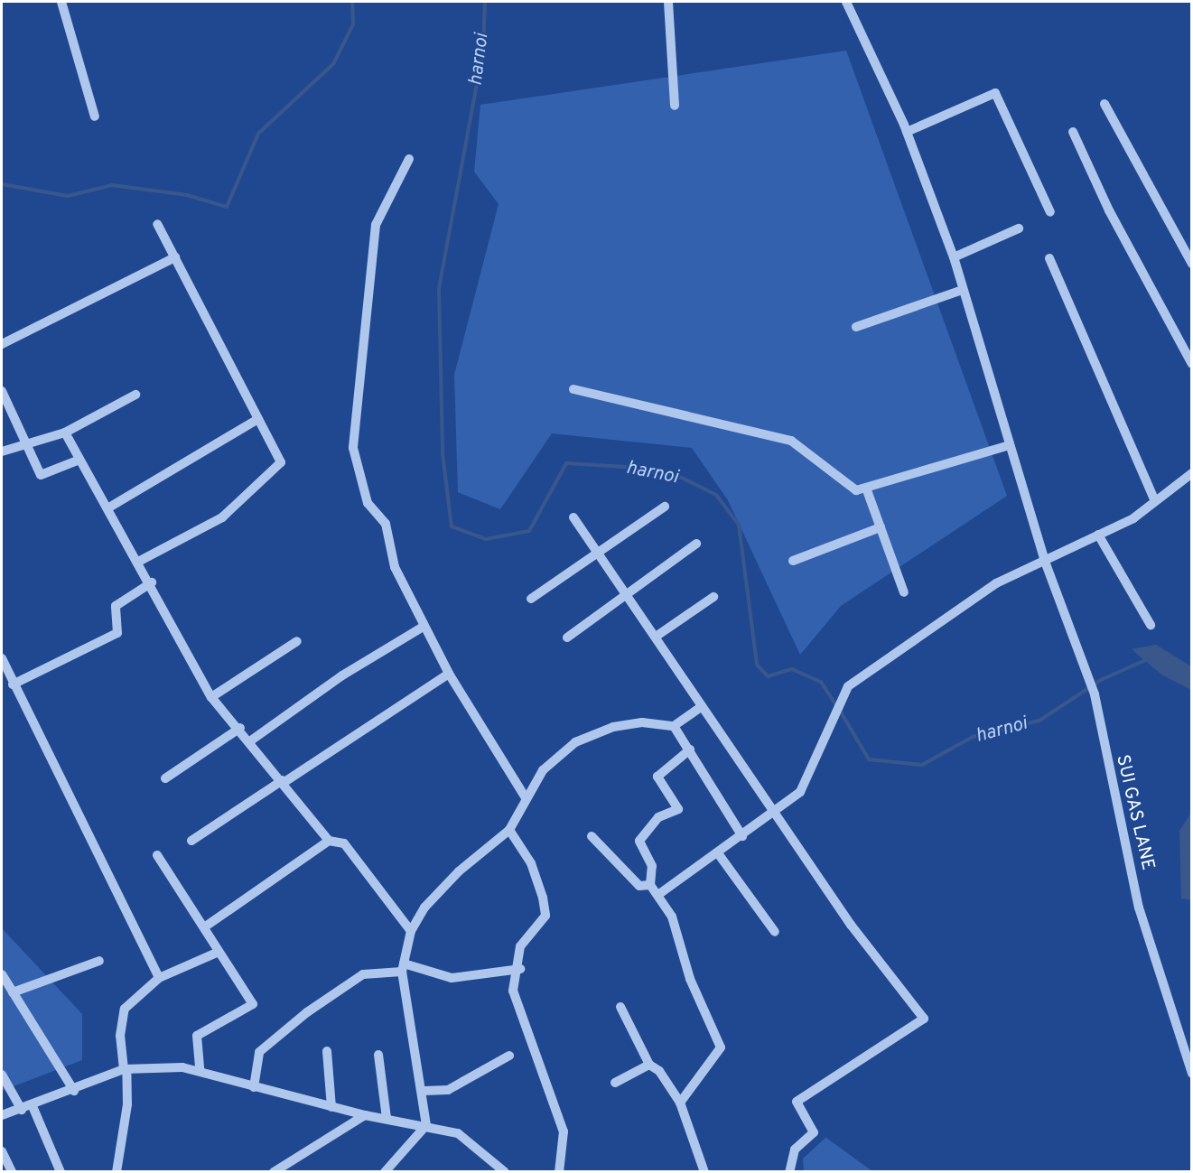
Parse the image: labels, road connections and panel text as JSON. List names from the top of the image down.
{
  "streets": {
    "street": ["SUI GAS LANE"]
  },
  "water": ["harnoi"]
}
